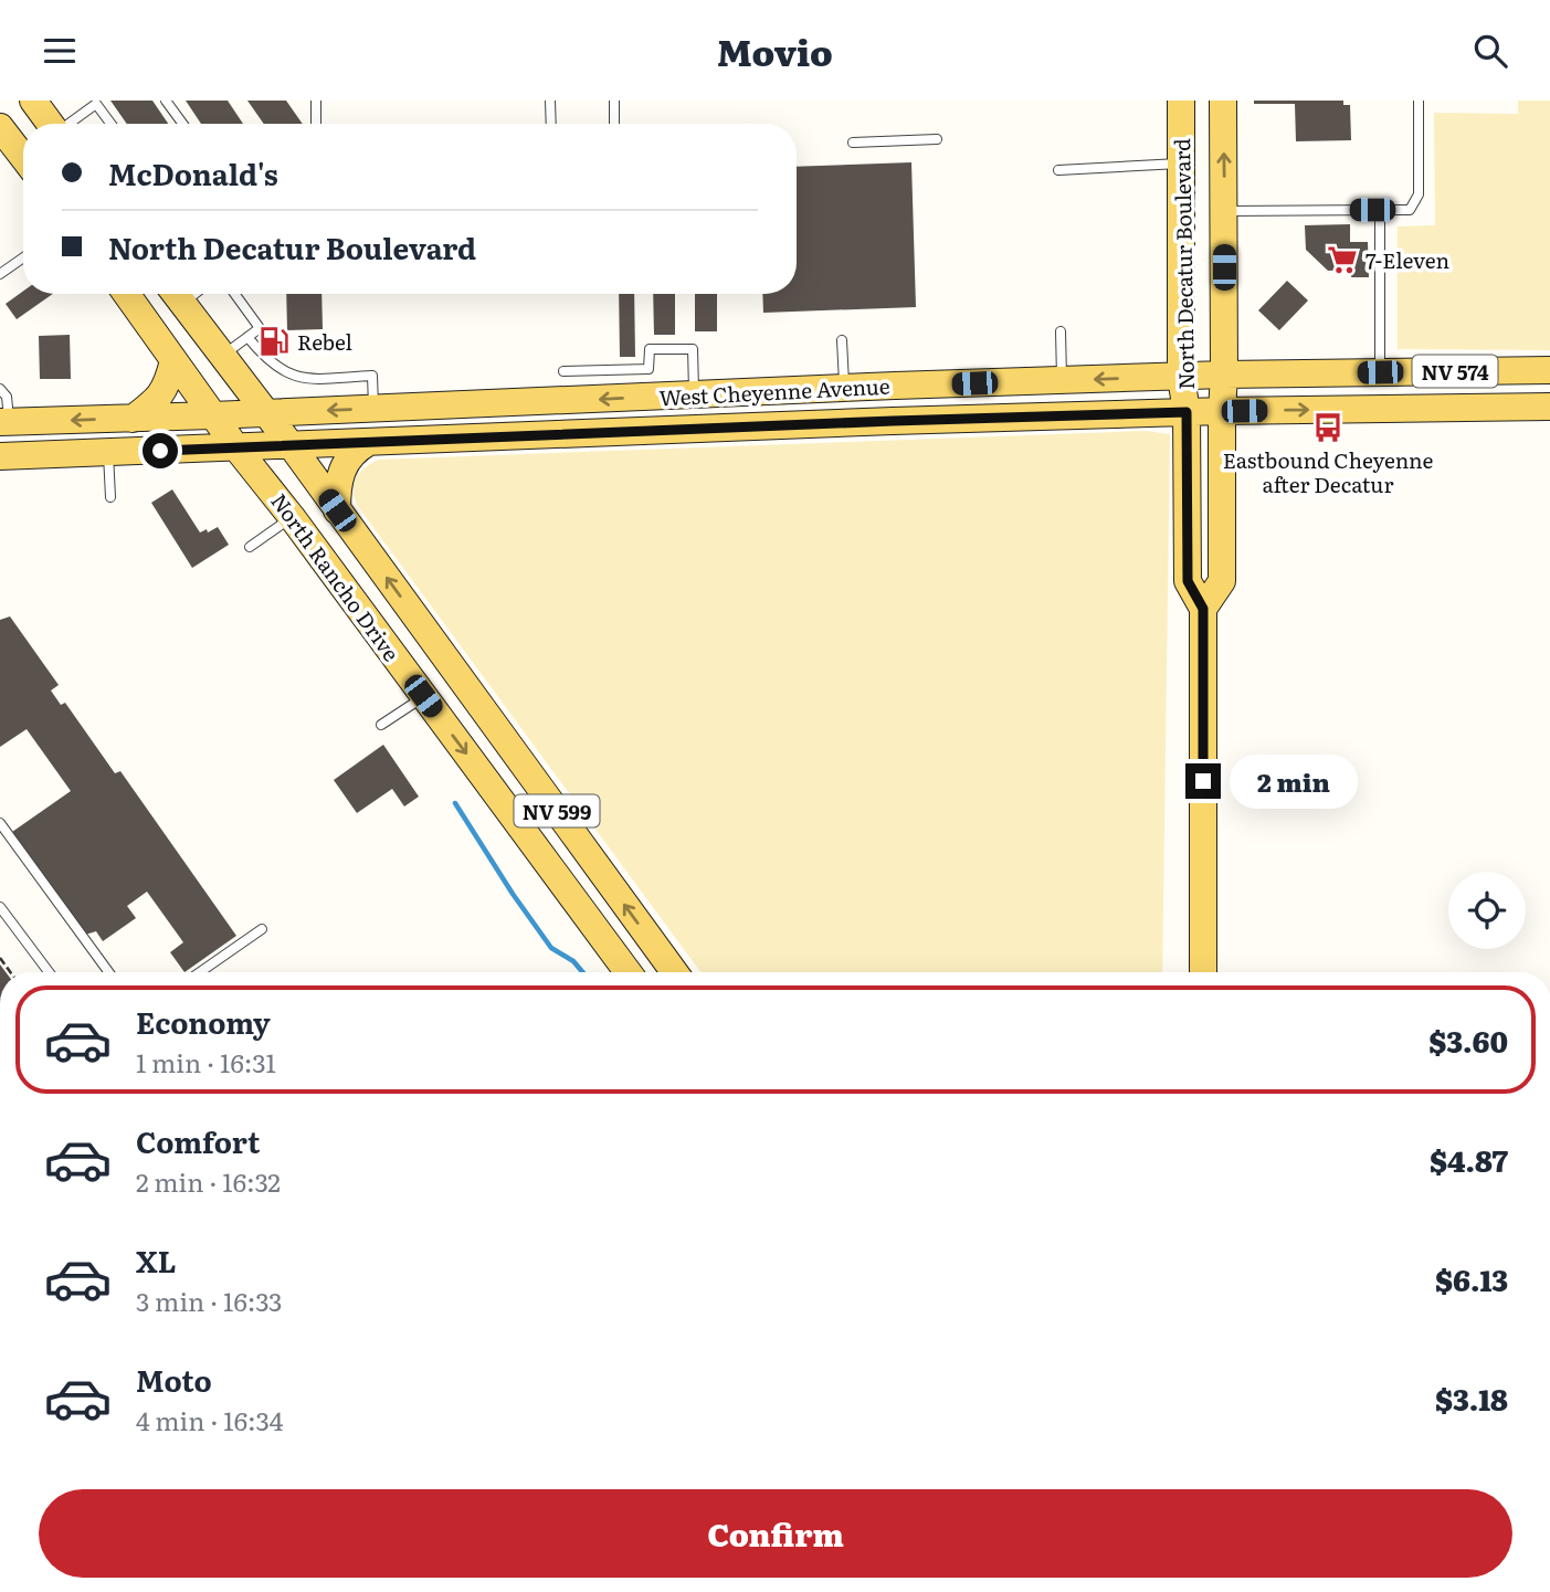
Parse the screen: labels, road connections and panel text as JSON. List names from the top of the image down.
{
  "streets": {
    "main road": [
      "North Decatur Boulevard",
      "NV 574",
      "West Cheyenne Avenue",
      "North Rancho Drive",
      "NV 599"
    ]
  },
  "crossings": [
    ["North Decatur Boulevard", "West Cheyenne Avenue"],
    ["West Cheyenne Avenue", "North Rancho Drive"]
  ],
  "places": {
    "supermarket": ["7-Eleven"],
    "fuel station": ["Rebel"],
    "bus stop": ["Eastbound Cheyenne after Decatur"]
  },
  "page": {
    "header": "Movio",
    "banner": ["McDonald's", "North Decatur Boulevard"],
    "bubble": "2 min",
    "list": [
      {
        "name": "Economy",
        "note": "1 min · 16:31",
        "value": "$3.60"
      },
      {
        "name": "Comfort",
        "note": "2 min · 16:32",
        "value": "$4.87"
      },
      {
        "name": "XL",
        "note": "3 min · 16:33",
        "value": "$6.13"
      },
      {
        "name": "Moto",
        "note": "4 min · 16:34",
        "value": "$3.18"
      }
    ],
    "buttons": "Confirm"
  }
}
